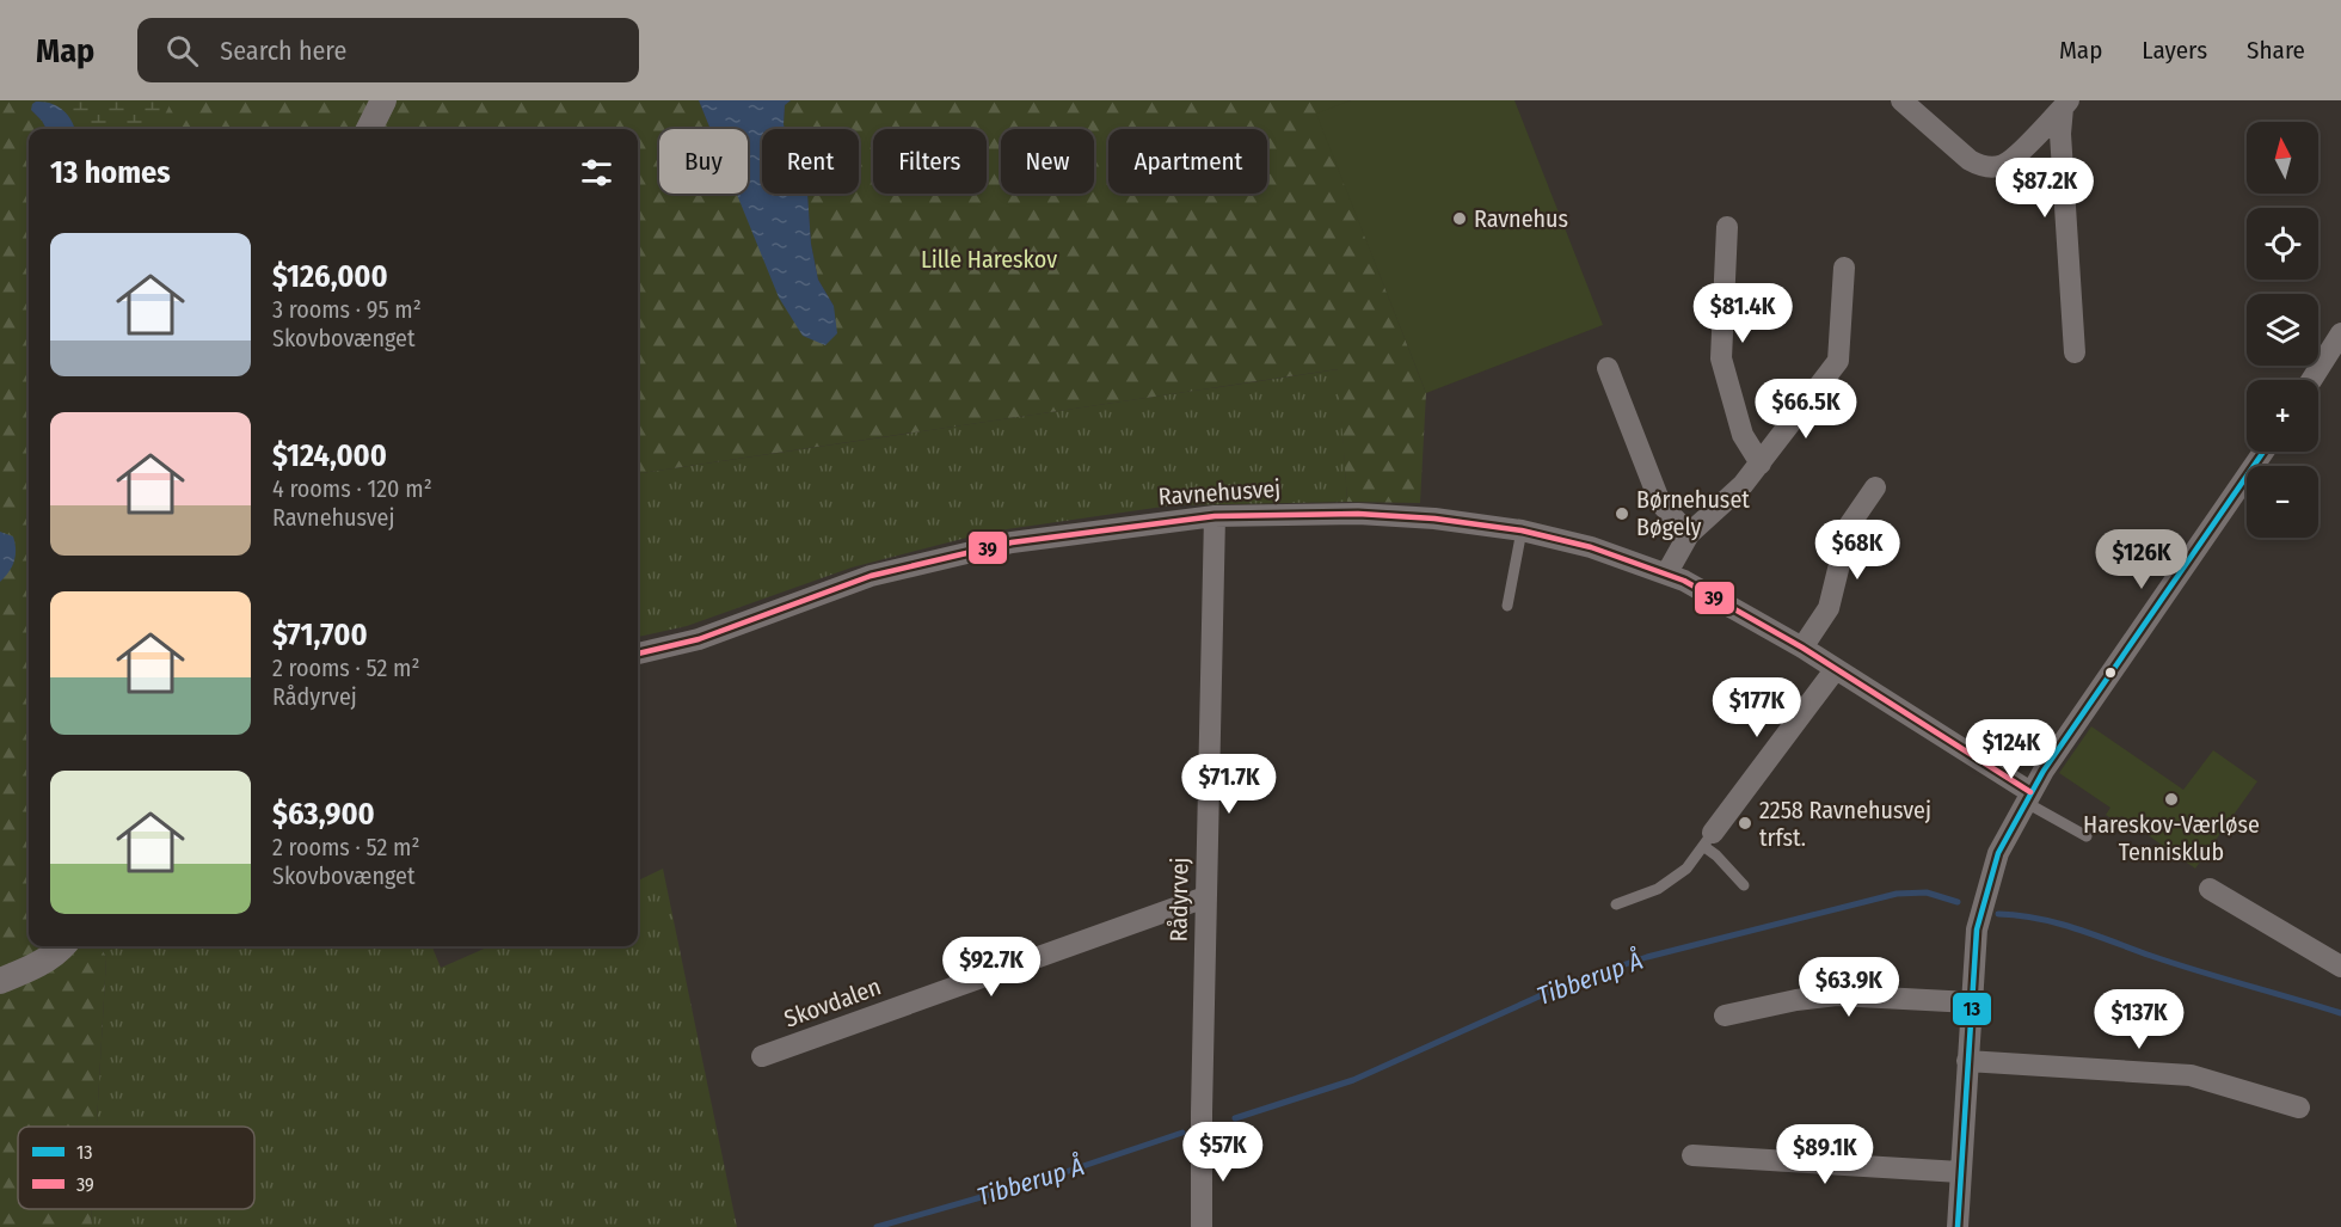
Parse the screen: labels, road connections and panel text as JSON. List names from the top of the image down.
{
  "streets": {
    "street": ["Ravnehusvej", "Rådyrvej", "Skovdalen"]
  },
  "crossings": [
    ["Ravnehusvej", "Rådyrvej"],
    ["Rådyrvej", "Skovdalen"]
  ],
  "water": ["Tibberup Å"],
  "parks": ["Lille Hareskov"],
  "places": [
    "Ravnehus",
    "Børnehuset Bøgely",
    "Hareskov-Værløse Tennisklub",
    "2258 Ravnehusvej trfst."
  ],
  "lines": ["transit line 13", "transit line 39"],
  "legend": ["13", "39"],
  "north": "top",
  "page": {
    "header": "Map",
    "search": "Search here",
    "nav": ["Map", "Layers", "Share"],
    "map_buttons": ["+", "−"],
    "chip": [
      "Buy",
      "Rent",
      "Filters",
      "New",
      "Apartment"
    ],
    "heading": "13 homes",
    "price": [
      "$87.2K",
      "$81.4K",
      "$66.5K",
      "$68K",
      "$126K",
      "$177K",
      "$124K",
      "$71.7K",
      "$92.7K",
      "$63.9K",
      "$137K",
      "$57K",
      "$89.1K"
    ],
    "list": [
      {
        "name": "$126,000",
        "note": "3 rooms · 95 m² · Skovbovænget"
      },
      {
        "name": "$124,000",
        "note": "4 rooms · 120 m² · Ravnehusvej"
      },
      {
        "name": "$71,700",
        "note": "2 rooms · 52 m² · Rådyrvej"
      },
      {
        "name": "$63,900",
        "note": "2 rooms · 52 m² · Skovbovænget"
      }
    ]
  }
}
